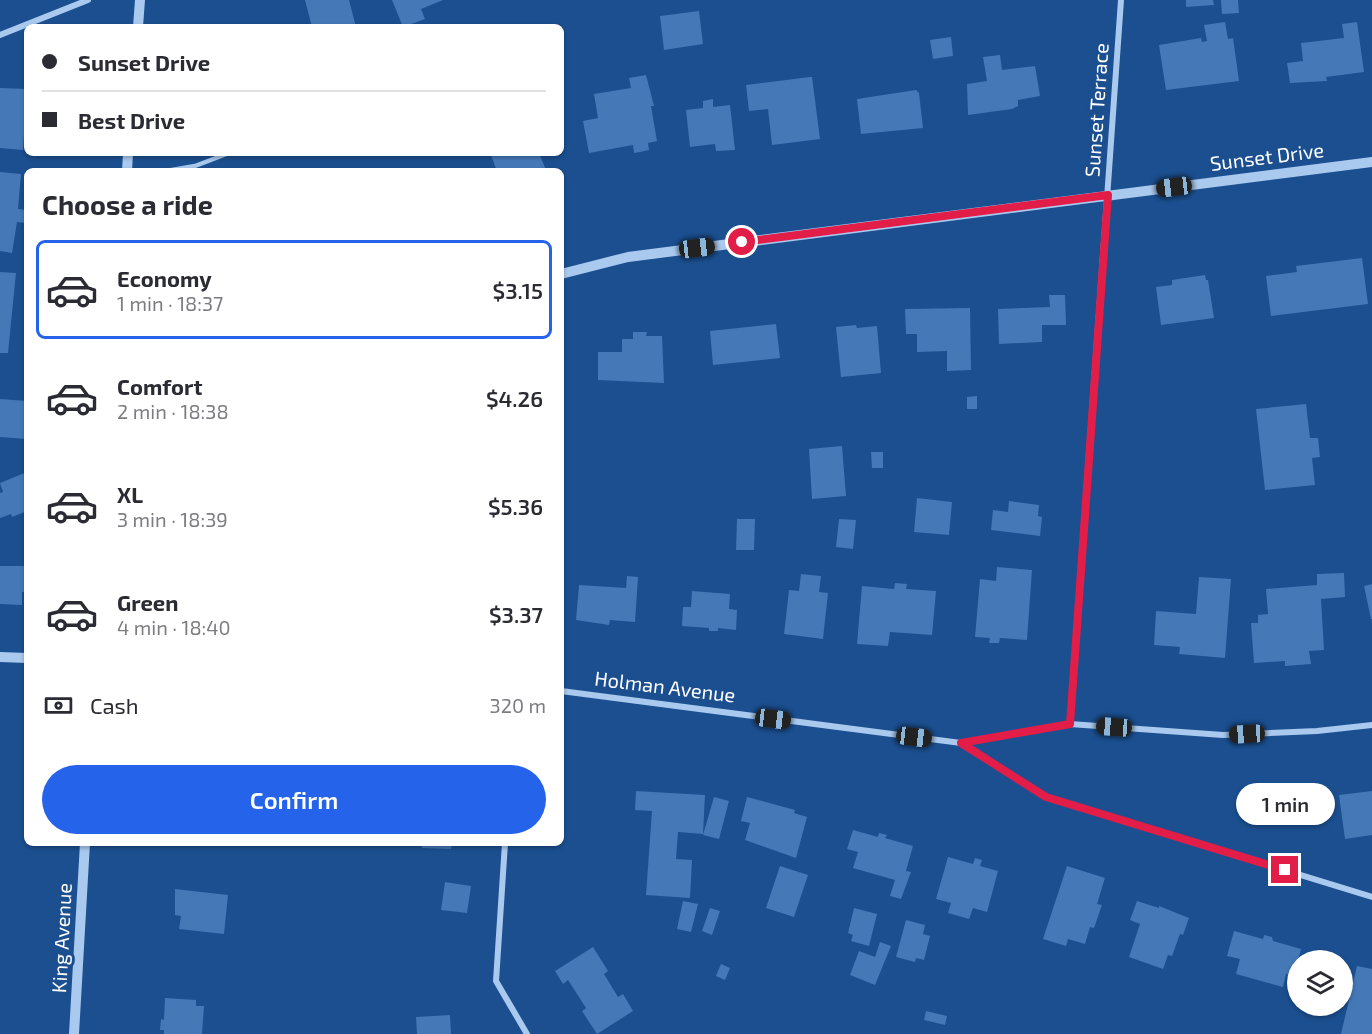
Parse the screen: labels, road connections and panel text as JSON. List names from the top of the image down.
{
  "streets": {
    "street": [
      "Sunset Terrace",
      "Sunset Drive",
      "Holman Avenue",
      "King Avenue"
    ]
  },
  "crossings": [
    ["Sunset Terrace", "Sunset Drive"],
    ["Sunset Terrace", "Holman Avenue"]
  ],
  "page": {
    "banner": ["Sunset Drive", "Best Drive"],
    "heading": "Choose a ride",
    "list": [
      {
        "name": "Economy",
        "note": "1 min · 18:37",
        "value": "$3.15"
      },
      {
        "name": "Comfort",
        "note": "2 min · 18:38",
        "value": "$4.26"
      },
      {
        "name": "XL",
        "note": "3 min · 18:39",
        "value": "$5.36"
      },
      {
        "name": "Green",
        "note": "4 min · 18:40",
        "value": "$3.37"
      }
    ],
    "pay": ["Cash", "320 m"],
    "buttons": "Confirm",
    "bubble": "1 min"
  }
}
